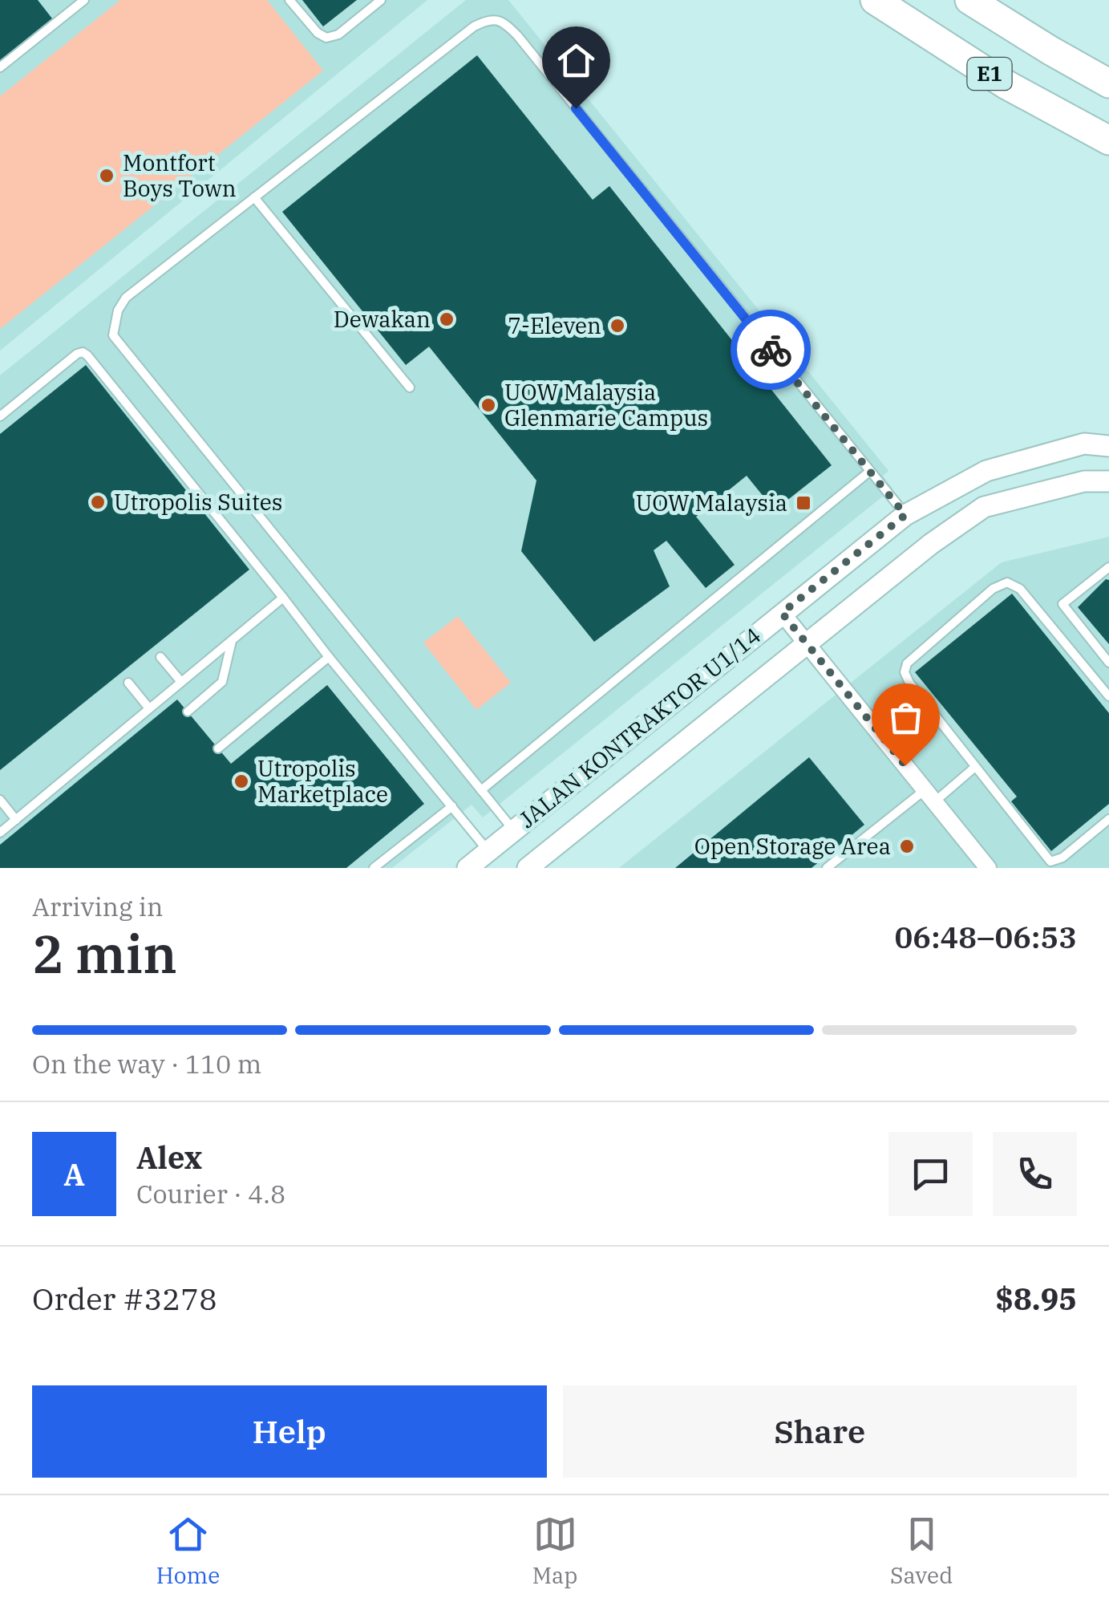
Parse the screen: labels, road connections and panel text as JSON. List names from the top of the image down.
{
  "streets": {
    "highway": ["E1"],
    "street": ["JALAN KONTRAKTOR U1/14"]
  },
  "places": {
    "other": [
      "Montfort Boys Town",
      "Dewakan",
      "7-Eleven",
      "UOW Malaysia Glenmarie Campus",
      "Utropolis Suites",
      "Utropolis Marketplace",
      "Open Storage Area"
    ],
    "transit": ["UOW Malaysia"]
  },
  "page": {
    "heading": ["2 min", "Arriving in", "06:48–06:53"],
    "panel": [
      "Alex",
      "Courier · 4.8",
      "Order #3278",
      "$8.95"
    ],
    "bar": "On the way · 110 m",
    "round": "A",
    "buttons": ["Help", "Share"],
    "tabs": ["Home", "Map", "Saved"]
  }
}
